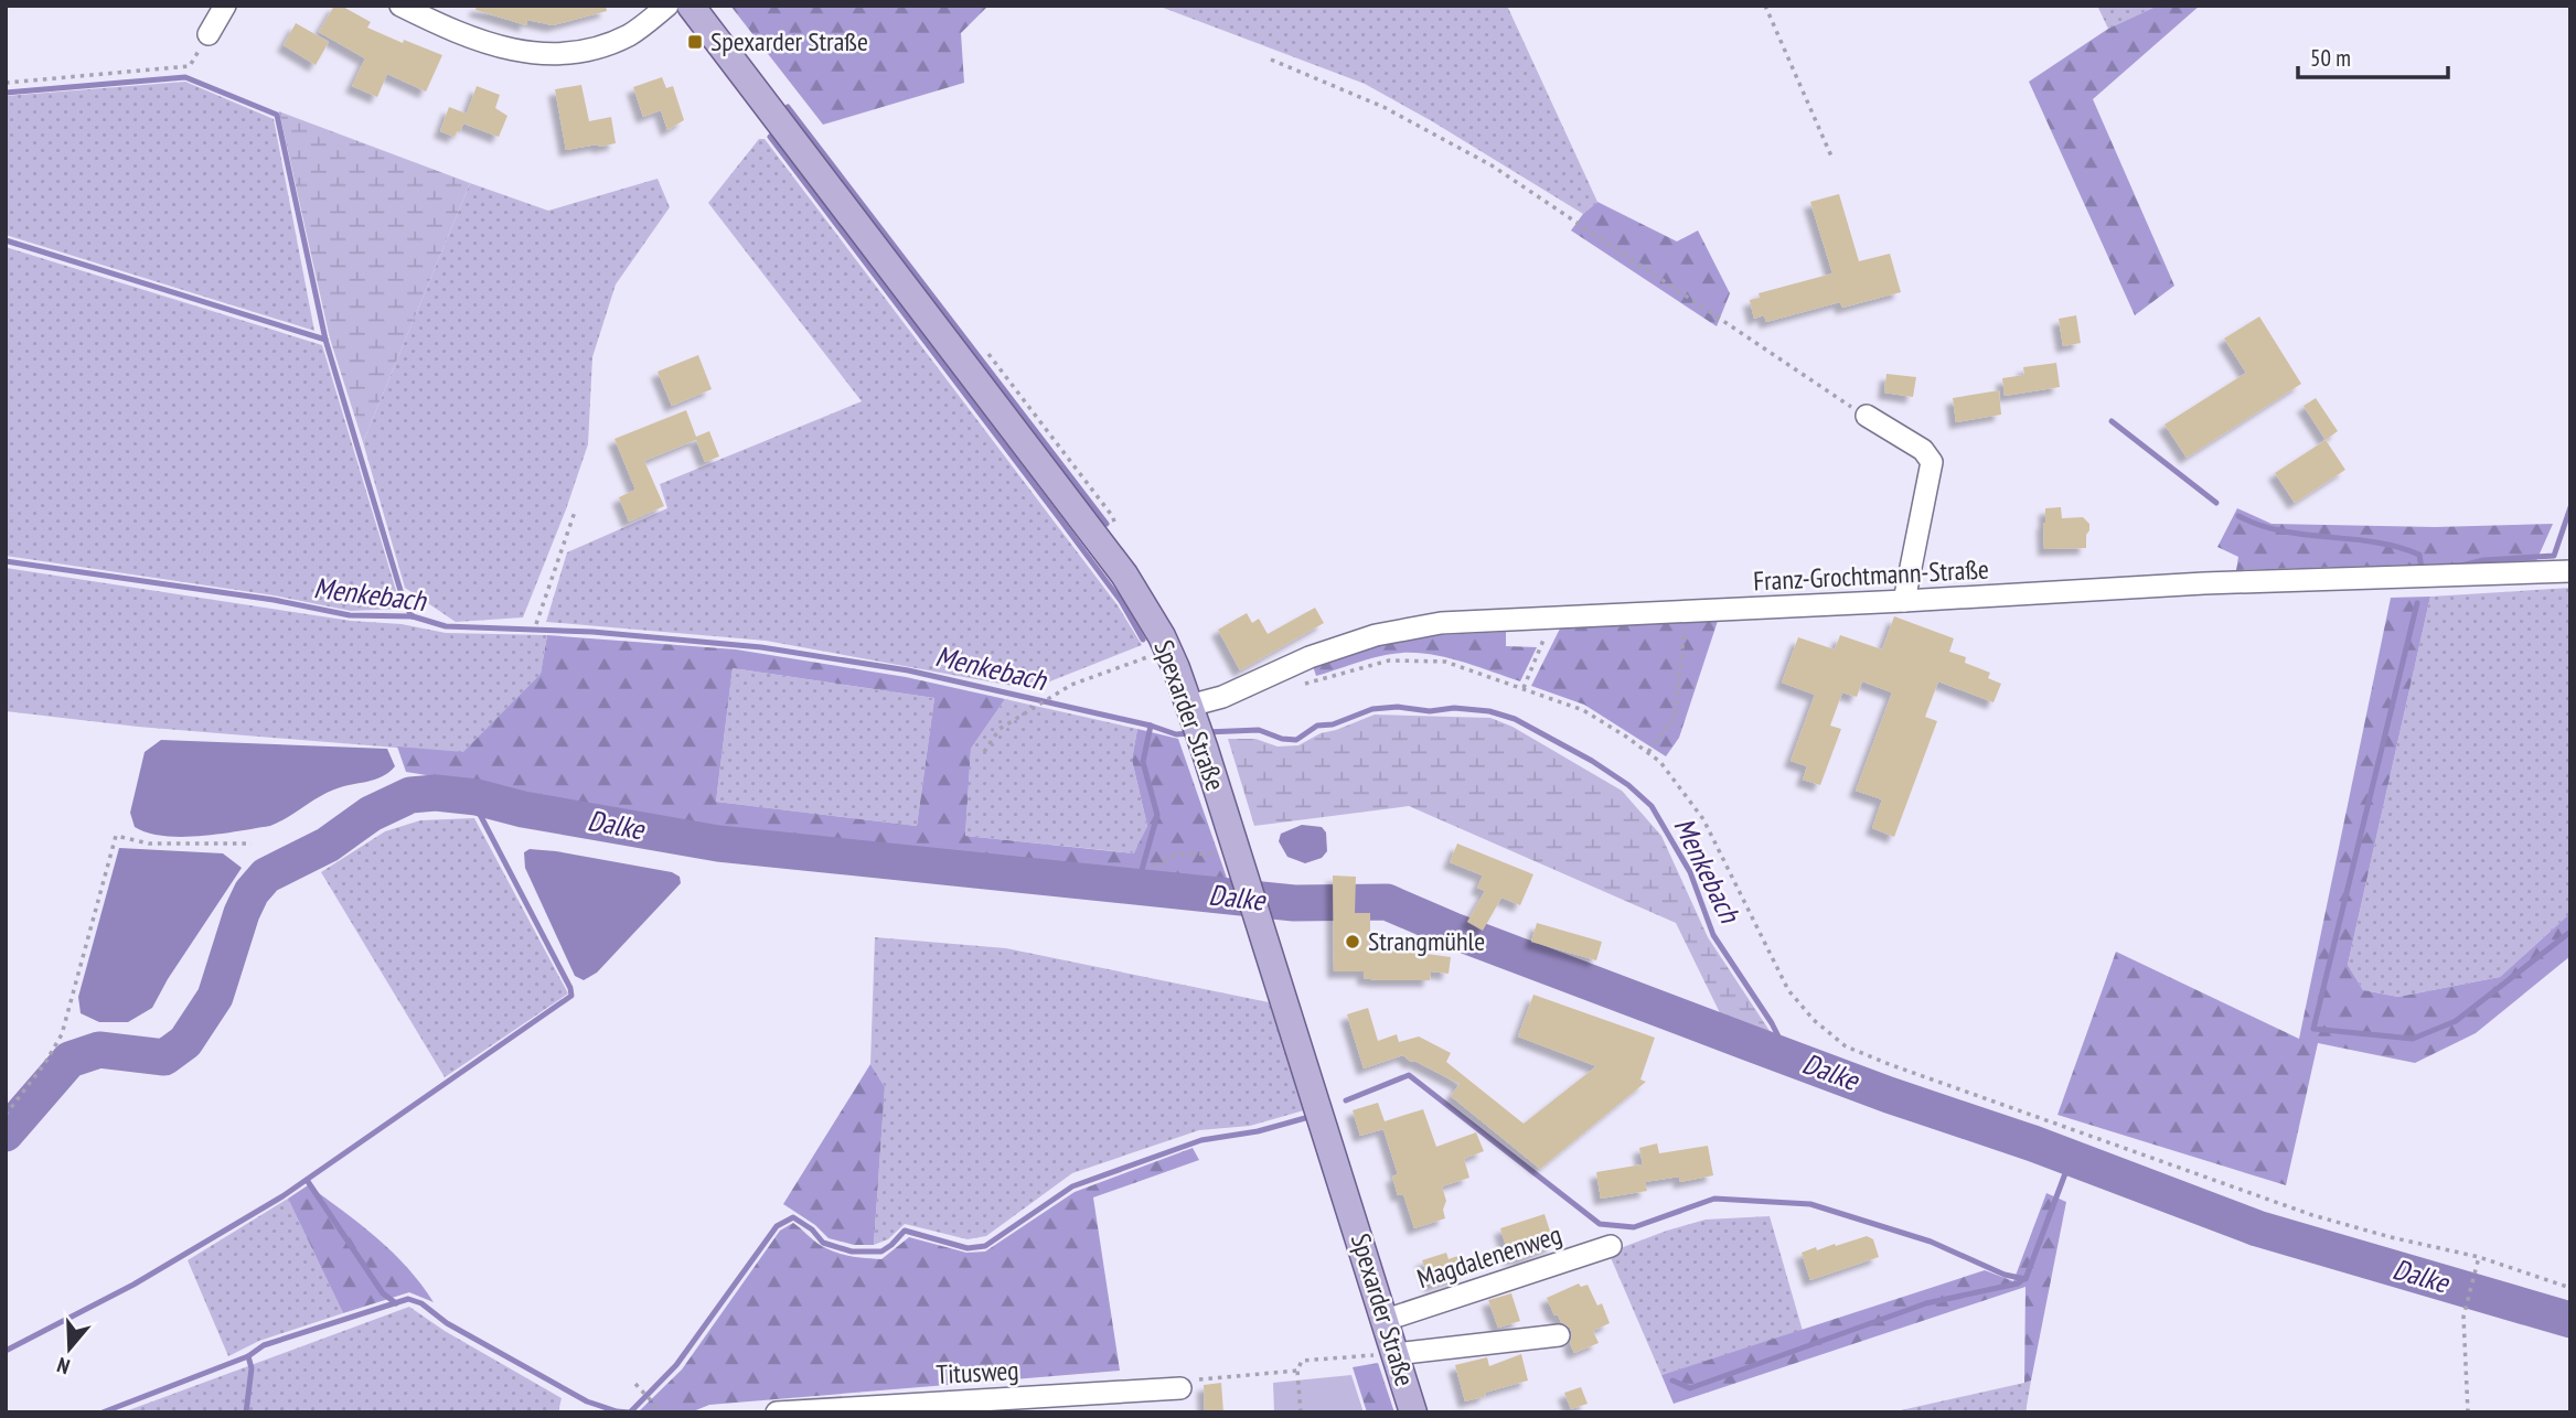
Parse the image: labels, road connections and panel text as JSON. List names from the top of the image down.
{
  "streets": {
    "main road": ["Spexarder Straße"],
    "street": ["Franz-Grochtmann-Straße", "Magdalenenweg", "Titusweg"]
  },
  "crossings": [
    ["Franz-Grochtmann-Straße", "Spexarder Straße"],
    ["Spexarder Straße", "Magdalenenweg"]
  ],
  "water": ["Menkebach", "Dalke"],
  "places": {
    "transit": ["Spexarder Straße"],
    "other": ["Strangmühle"]
  },
  "scale_bar": "50 m",
  "north": "bottom"
}
